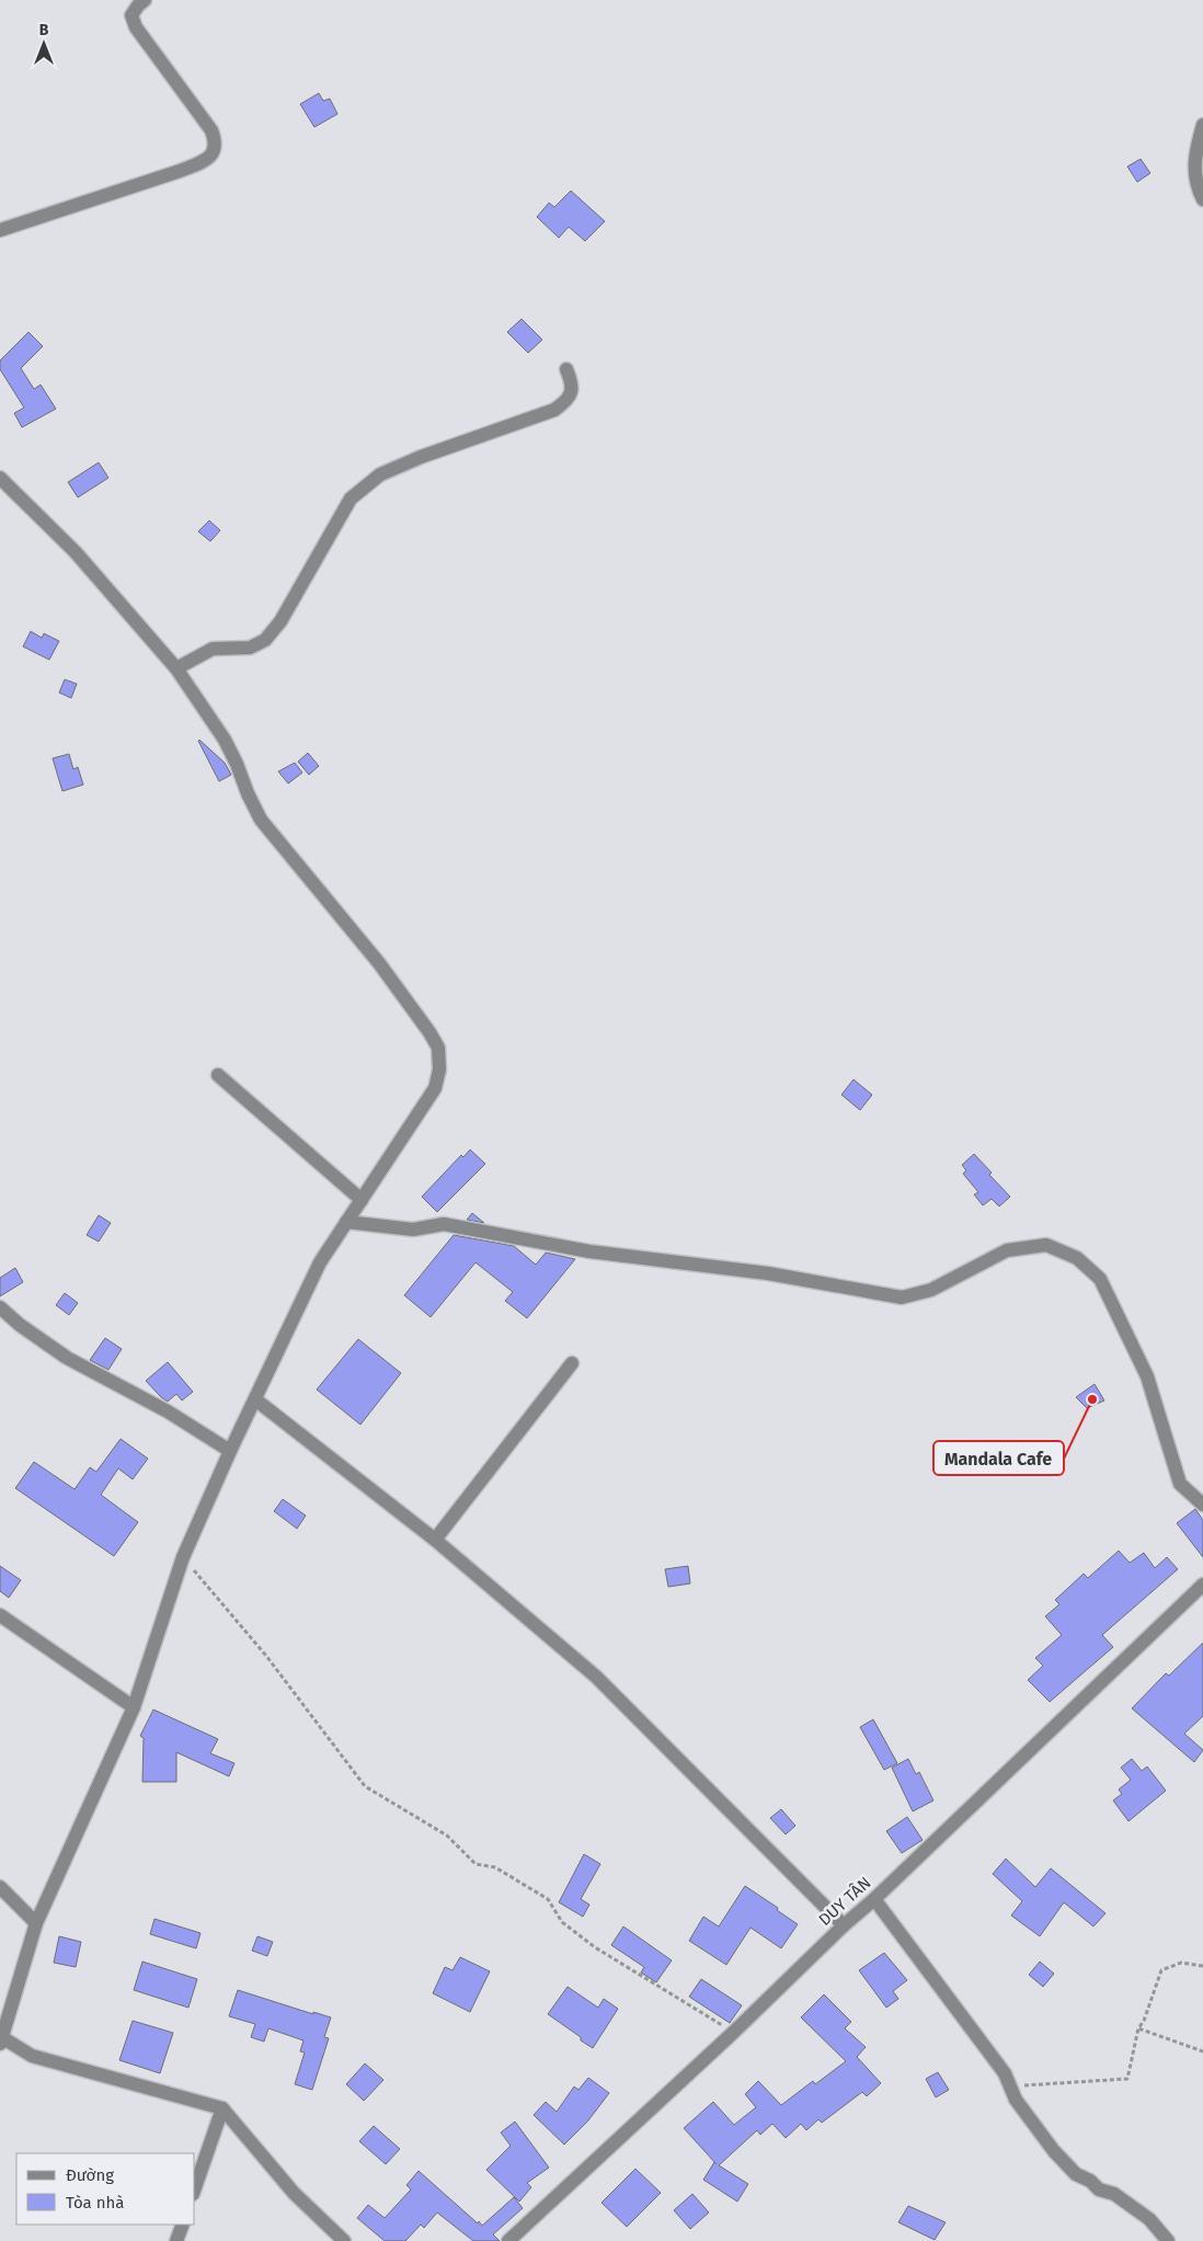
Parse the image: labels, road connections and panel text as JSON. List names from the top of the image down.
{
  "streets": {
    "street": ["DUY TÂN"]
  },
  "places": ["Mandala Cafe"],
  "legend": ["Đường", "Tòa nhà"],
  "north": "top"
}
